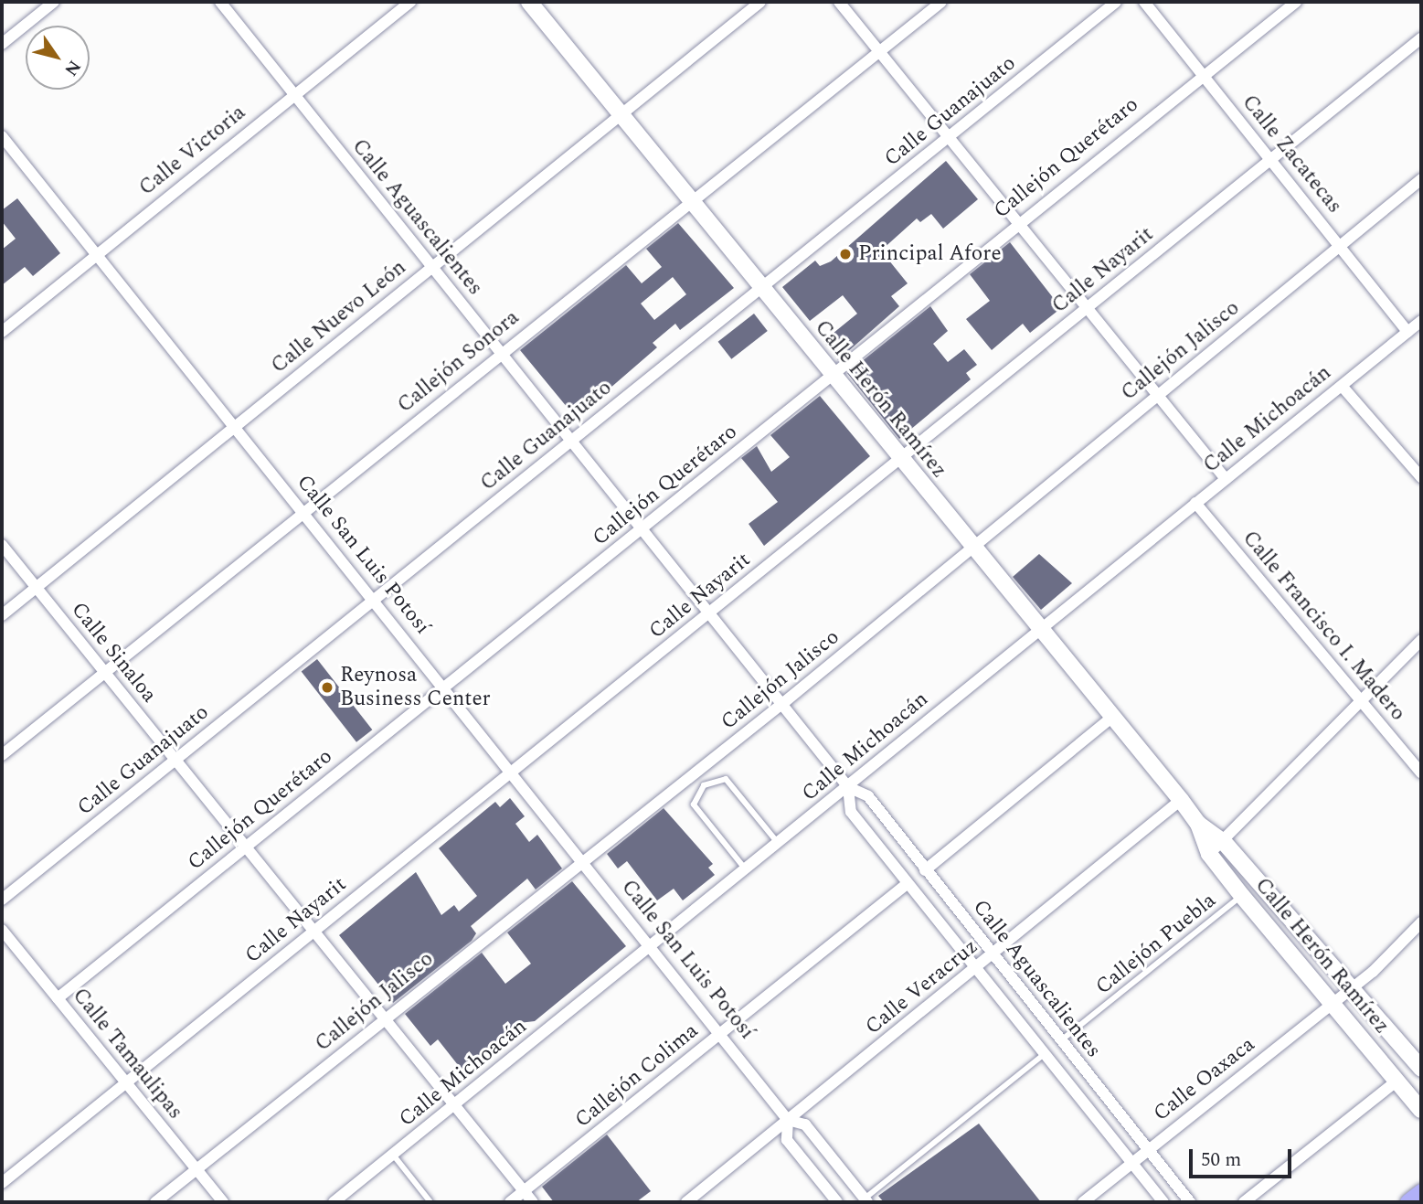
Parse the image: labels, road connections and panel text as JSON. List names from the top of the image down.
{
  "streets": {
    "street": [
      "Calle Guanajuato",
      "Calle Victoria",
      "Calle Zacatecas",
      "Callejón Querétaro",
      "Calle Aguascalientes",
      "Calle Nayarit",
      "Calle Nuevo León",
      "Callejón Jalisco",
      "Callejón Sonora",
      "Calle Herón Ramírez",
      "Calle Michoacán",
      "Calle San Luis Potosí",
      "Calle Francisco I. Madero",
      "Calle Sinaloa",
      "Calle Veracruz",
      "Calle Tamaulipas",
      "Callejón Colima",
      "Calle Oaxaca"
    ],
    "lane": ["Callejón Puebla"]
  },
  "crossings": [
    ["Calle Guanajuato", "Calle Aguascalientes"],
    ["Calle Guanajuato", "Calle Herón Ramírez"],
    ["Calle Guanajuato", "Calle San Luis Potosí"],
    ["Calle Guanajuato", "Calle Sinaloa"],
    ["Calle Victoria", "Calle Aguascalientes"],
    ["Calle Victoria", "Calle San Luis Potosí"],
    ["Calle Zacatecas", "Callejón Querétaro"],
    ["Calle Zacatecas", "Calle Nayarit"],
    ["Calle Zacatecas", "Callejón Jalisco"],
    ["Calle Zacatecas", "Calle Michoacán"],
    ["Callejón Querétaro", "Calle Aguascalientes"],
    ["Callejón Querétaro", "Calle Herón Ramírez"],
    ["Callejón Querétaro", "Calle San Luis Potosí"],
    ["Callejón Querétaro", "Calle Sinaloa"],
    ["Callejón Querétaro", "Calle Tamaulipas"],
    ["Calle Aguascalientes", "Calle Nayarit"],
    ["Calle Aguascalientes", "Calle Nuevo León"],
    ["Calle Aguascalientes", "Callejón Jalisco"],
    ["Calle Aguascalientes", "Callejón Sonora"],
    ["Calle Aguascalientes", "Calle Michoacán"],
    ["Calle Aguascalientes", "Callejón Puebla"],
    ["Calle Aguascalientes", "Calle Veracruz"],
    ["Calle Aguascalientes", "Callejón Colima"],
    ["Calle Aguascalientes", "Calle Oaxaca"],
    ["Calle Nayarit", "Calle Herón Ramírez"],
    ["Calle Nayarit", "Calle San Luis Potosí"],
    ["Calle Nayarit", "Calle Sinaloa"],
    ["Calle Nayarit", "Calle Tamaulipas"],
    ["Calle Nuevo León", "Calle Herón Ramírez"],
    ["Calle Nuevo León", "Calle San Luis Potosí"],
    ["Calle Nuevo León", "Calle Sinaloa"],
    ["Callejón Jalisco", "Calle Herón Ramírez"],
    ["Callejón Jalisco", "Calle San Luis Potosí"],
    ["Callejón Jalisco", "Calle Sinaloa"],
    ["Callejón Jalisco", "Calle Tamaulipas"],
    ["Callejón Sonora", "Calle Herón Ramírez"],
    ["Callejón Sonora", "Calle San Luis Potosí"],
    ["Callejón Sonora", "Calle Sinaloa"],
    ["Calle Herón Ramírez", "Calle Michoacán"],
    ["Calle Herón Ramírez", "Callejón Puebla"],
    ["Calle Herón Ramírez", "Calle Veracruz"],
    ["Calle Herón Ramírez", "Calle Oaxaca"],
    ["Calle Michoacán", "Calle San Luis Potosí"],
    ["Calle Michoacán", "Calle Francisco I. Madero"],
    ["Calle Michoacán", "Calle Sinaloa"],
    ["Calle San Luis Potosí", "Calle Veracruz"],
    ["Calle San Luis Potosí", "Callejón Colima"],
    ["Calle Sinaloa", "Callejón Colima"]
  ],
  "places": ["Principal Afore", "Reynosa Business Center"],
  "scale_bar": "50 m",
  "north": "bottom right"
}
